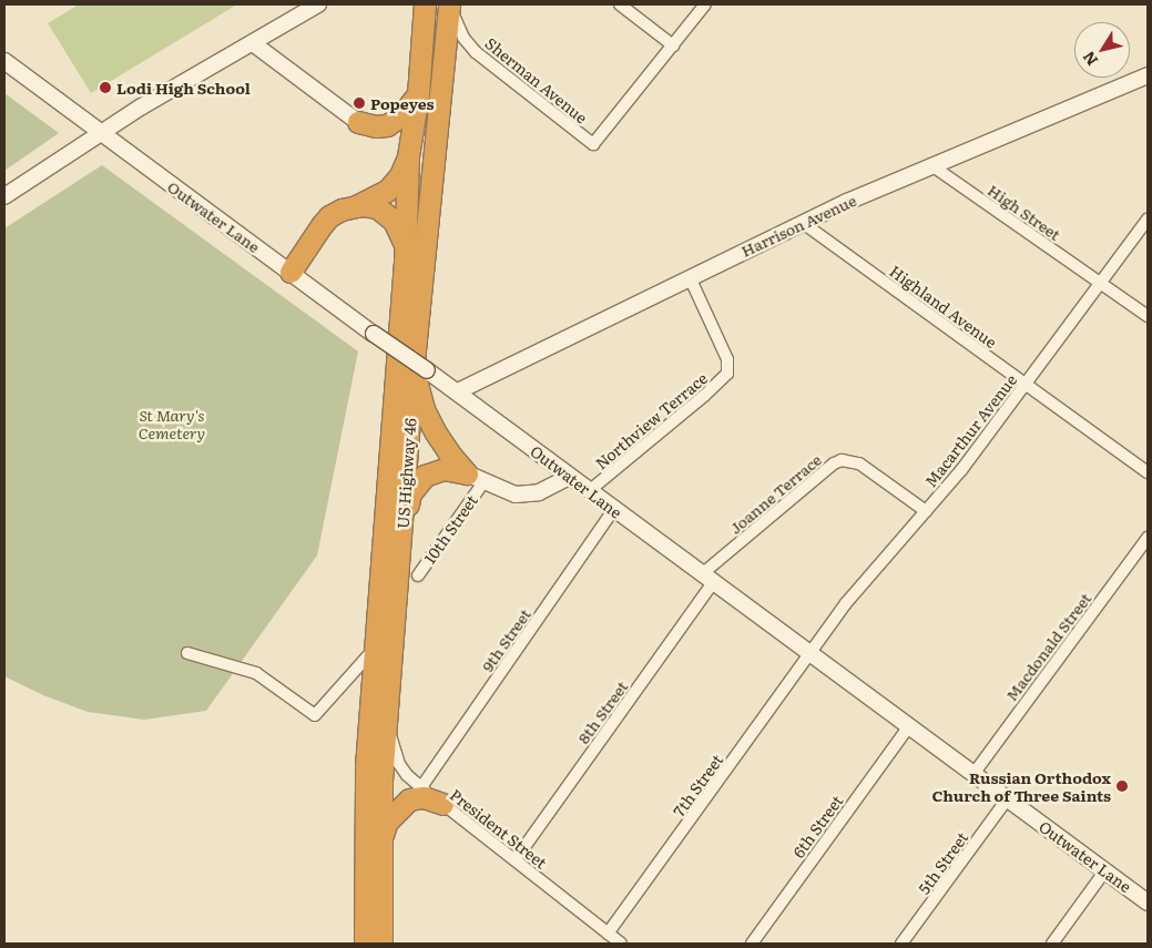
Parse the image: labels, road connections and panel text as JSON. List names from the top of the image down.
{
  "streets": {
    "highway": ["US Highway 46"],
    "street": [
      "Sherman Avenue",
      "High Street",
      "Outwater Lane",
      "Harrison Avenue",
      "Highland Avenue",
      "Northview Terrace",
      "Macarthur Avenue",
      "Joanne Terrace",
      "10th Street",
      "9th Street",
      "Macdonald Street",
      "8th Street",
      "7th Street",
      "6th Street",
      "President Street",
      "5th Street"
    ]
  },
  "crossings": [
    ["Sherman Avenue", "US Highway 46"],
    ["High Street", "Harrison Avenue"],
    ["High Street", "Macarthur Avenue"],
    ["Outwater Lane", "Harrison Avenue"],
    ["Outwater Lane", "Northview Terrace"],
    ["Outwater Lane", "Macarthur Avenue"],
    ["Outwater Lane", "US Highway 46"],
    ["Outwater Lane", "Joanne Terrace"],
    ["Outwater Lane", "10th Street"],
    ["Outwater Lane", "9th Street"],
    ["Outwater Lane", "Macdonald Street"],
    ["Outwater Lane", "8th Street"],
    ["Outwater Lane", "7th Street"],
    ["Outwater Lane", "6th Street"],
    ["Outwater Lane", "5th Street"],
    ["Harrison Avenue", "Highland Avenue"],
    ["Harrison Avenue", "Northview Terrace"],
    ["Highland Avenue", "Macarthur Avenue"],
    ["Macarthur Avenue", "Joanne Terrace"],
    ["Macarthur Avenue", "7th Street"],
    ["US Highway 46", "President Street"],
    ["Joanne Terrace", "8th Street"],
    ["9th Street", "President Street"],
    ["8th Street", "President Street"],
    ["7th Street", "President Street"]
  ],
  "parks": ["St Mary's Cemetery"],
  "places": ["Lodi High School", "Popeyes", "Russian Orthodox Church of Three Saints"],
  "north": "bottom left"
}
